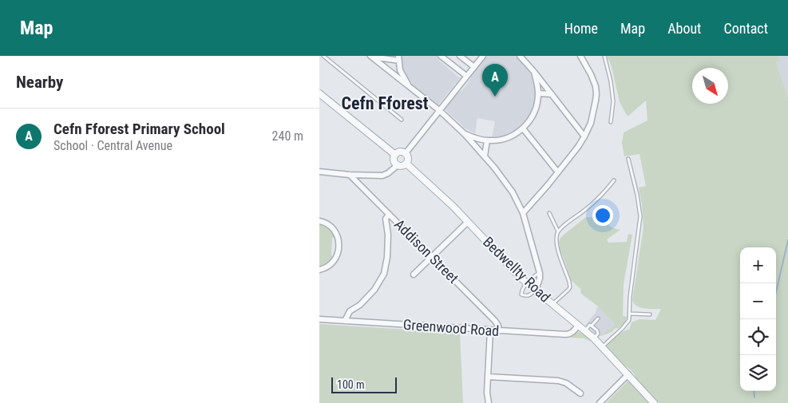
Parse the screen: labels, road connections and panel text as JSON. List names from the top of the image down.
{
  "streets": {
    "street": ["Addison Street", "Bedwellty Road", "Greenwood Road"]
  },
  "crossings": [
    ["Addison Street", "Greenwood Road"],
    ["Bedwellty Road", "Greenwood Road"]
  ],
  "districts": ["Cefn Fforest"],
  "scale_bar": "100 m",
  "north": "bottom right",
  "page": {
    "header": "Map",
    "nav": [
      "Home",
      "Map",
      "About",
      "Contact"
    ],
    "heading": "Nearby",
    "pins": "A",
    "list": [
      {
        "mark": "A",
        "name": "Cefn Fforest Primary School",
        "note": "School · Central Avenue",
        "value": "240 m"
      }
    ],
    "map_buttons": ["+", "−"],
    "scale": "100 m"
  }
}
